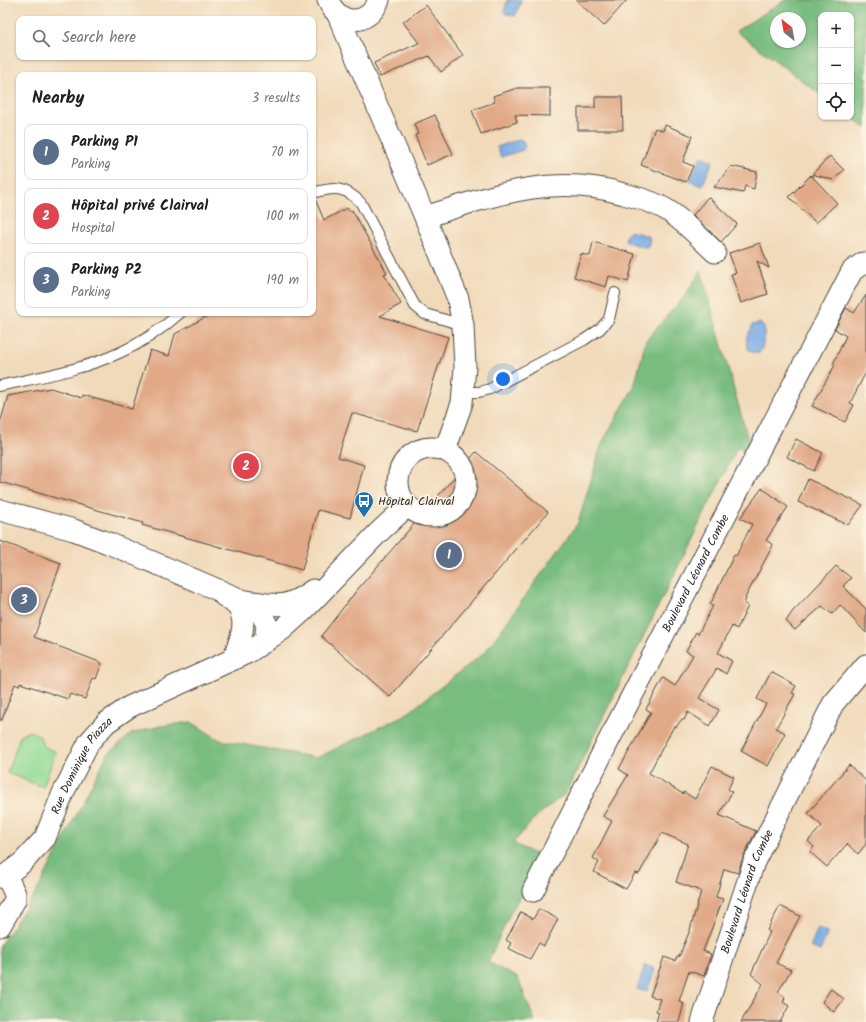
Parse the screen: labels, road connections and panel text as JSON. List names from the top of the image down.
{
  "streets": {
    "street": ["Boulevard Léonard Combe", "Rue Dominique Piazza"]
  },
  "places": {
    "bus stop": ["Hôpital Clairval"]
  },
  "north": "top left",
  "page": {
    "map_buttons": ["+", "−"],
    "search": "Search here",
    "heading": ["Nearby", "3 results"],
    "list": [
      {
        "mark": "1",
        "name": "Parking P1",
        "note": "Parking",
        "value": "70 m"
      },
      {
        "mark": "2",
        "name": "Hôpital privé Clairval",
        "note": "Hospital",
        "value": "100 m"
      },
      {
        "mark": "3",
        "name": "Parking P2",
        "note": "Parking",
        "value": "190 m"
      }
    ],
    "pins": ["2", "1", "3"]
  }
}
